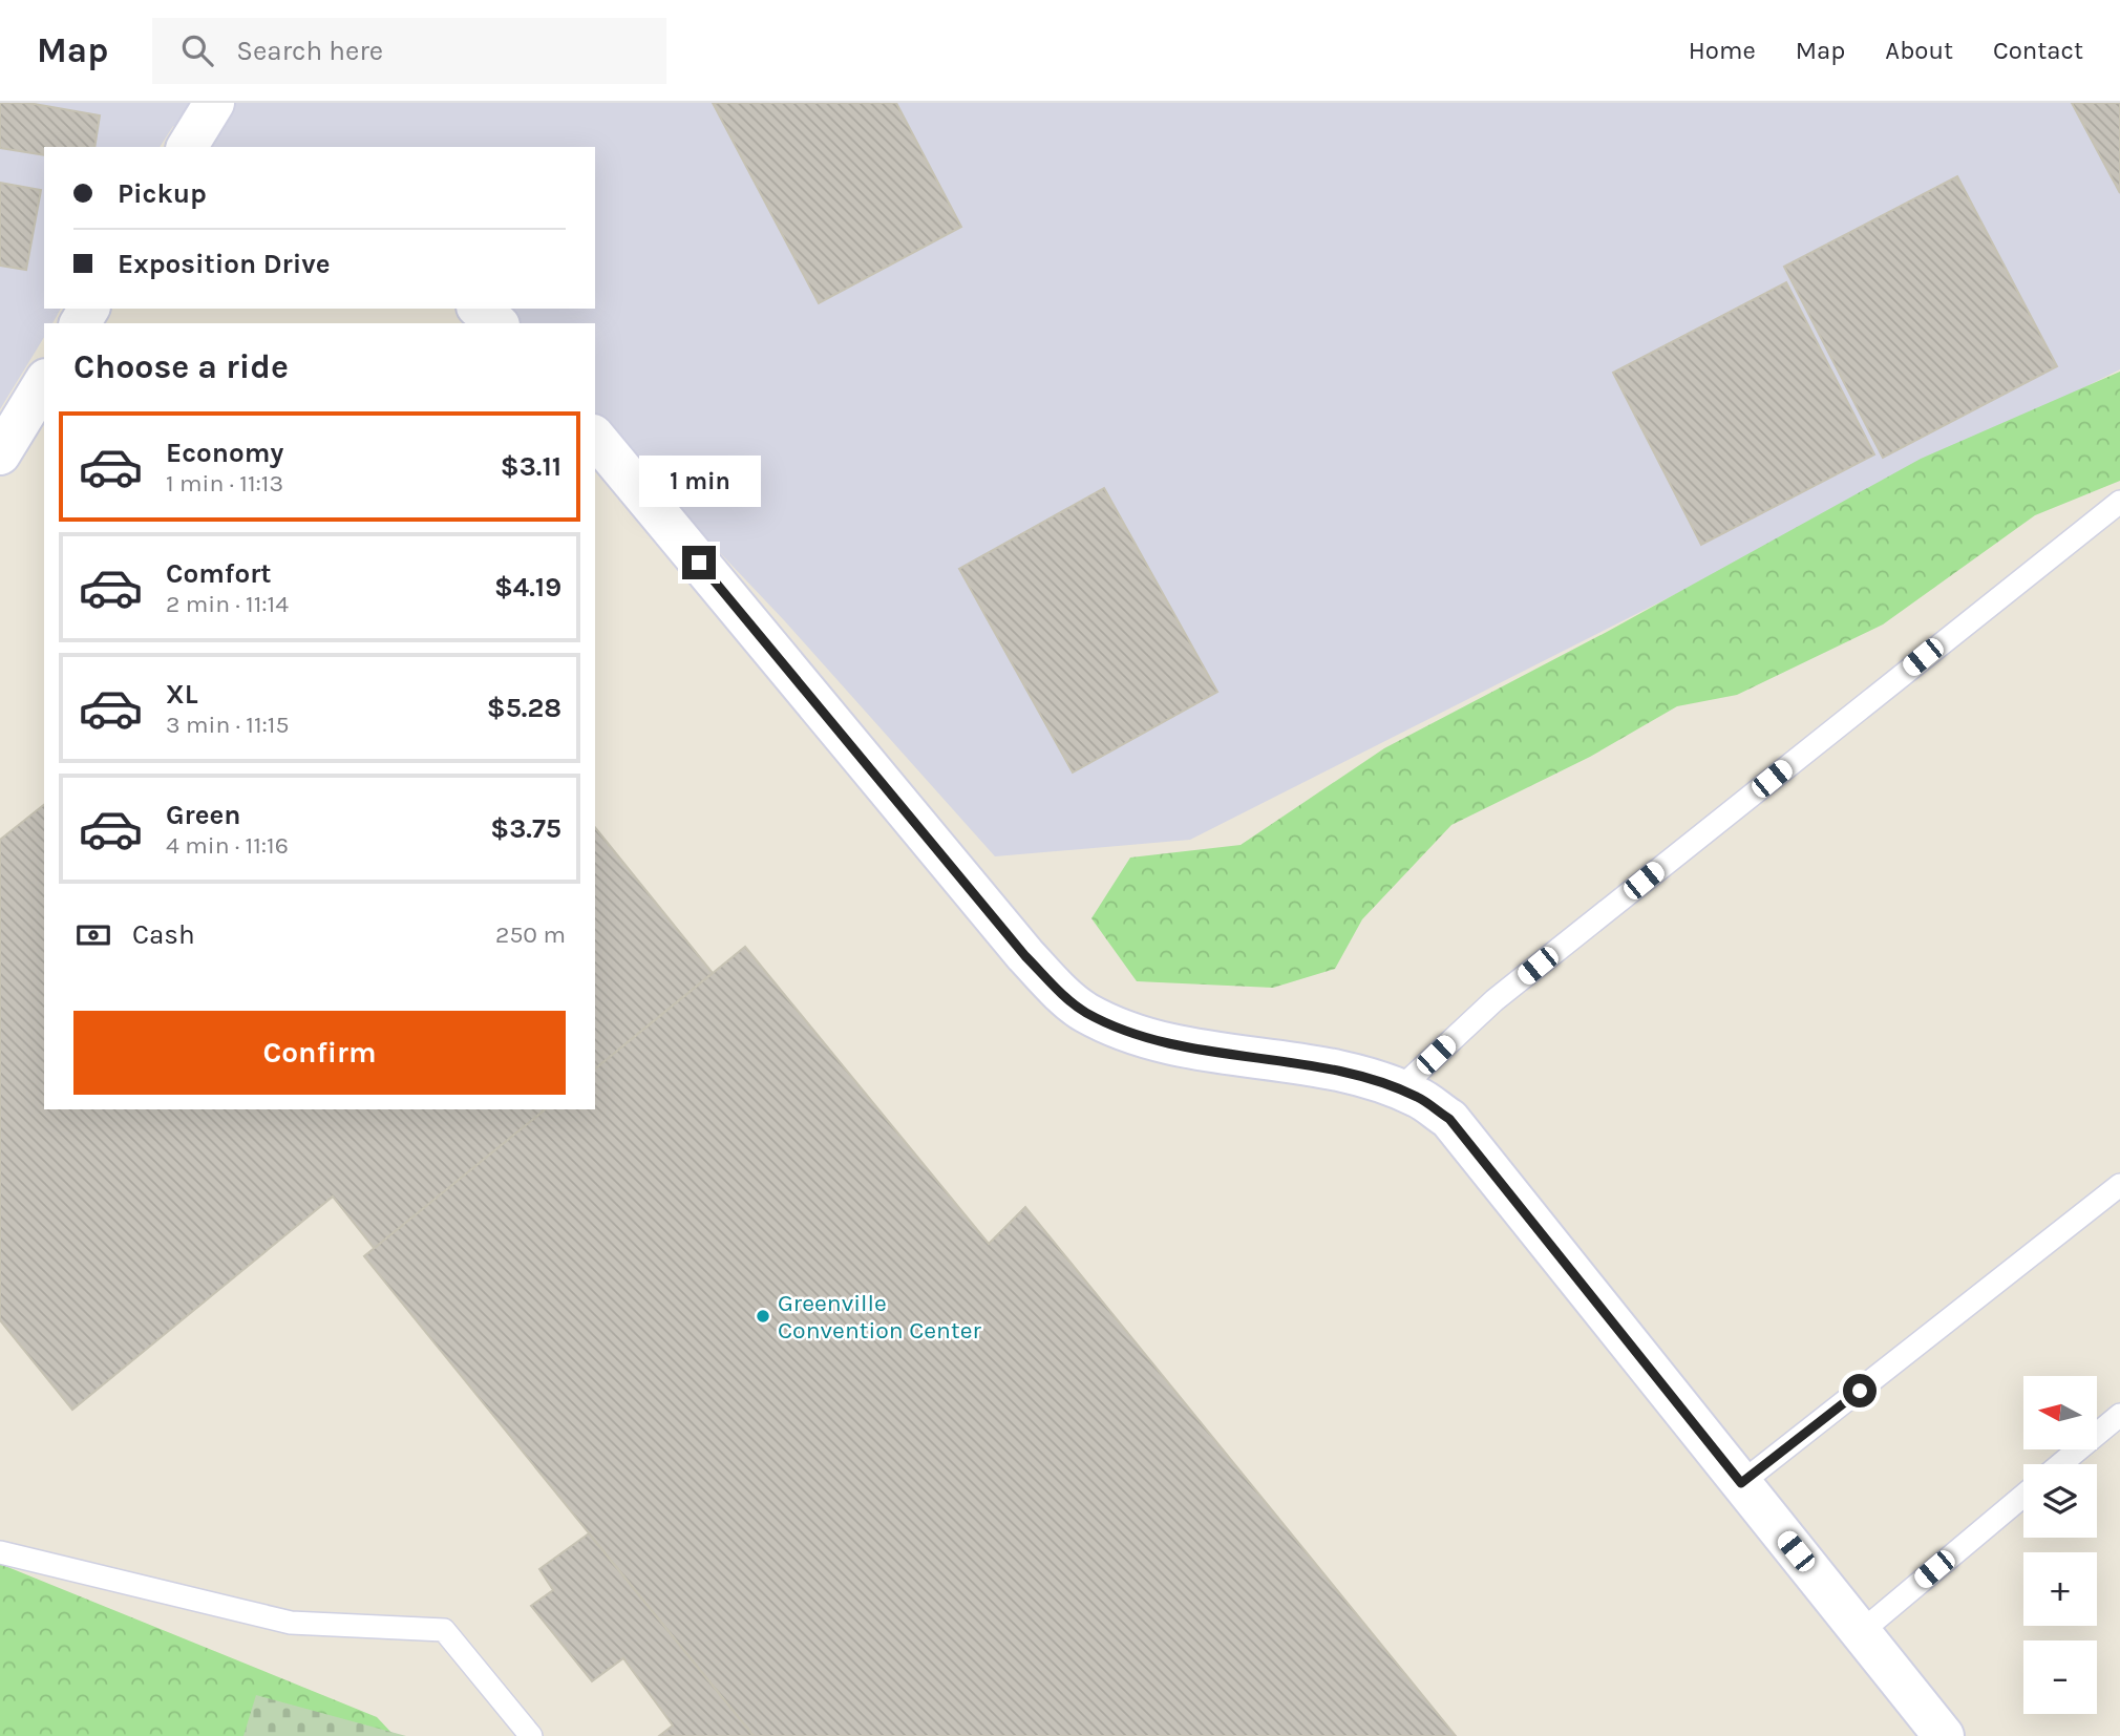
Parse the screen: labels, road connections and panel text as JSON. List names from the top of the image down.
{
  "places": ["Greenville Convention Center"],
  "north": "left",
  "page": {
    "header": "Map",
    "search": "Search here",
    "nav": [
      "Home",
      "Map",
      "About",
      "Contact"
    ],
    "banner": ["Pickup", "Exposition Drive"],
    "heading": "Choose a ride",
    "list": [
      {
        "name": "Economy",
        "note": "1 min · 11:13",
        "value": "$3.11"
      },
      {
        "name": "Comfort",
        "note": "2 min · 11:14",
        "value": "$4.19"
      },
      {
        "name": "XL",
        "note": "3 min · 11:15",
        "value": "$5.28"
      },
      {
        "name": "Green",
        "note": "4 min · 11:16",
        "value": "$3.75"
      }
    ],
    "bubble": "1 min",
    "pay": ["Cash", "250 m"],
    "buttons": "Confirm",
    "map_buttons": ["+", "−"]
  }
}
